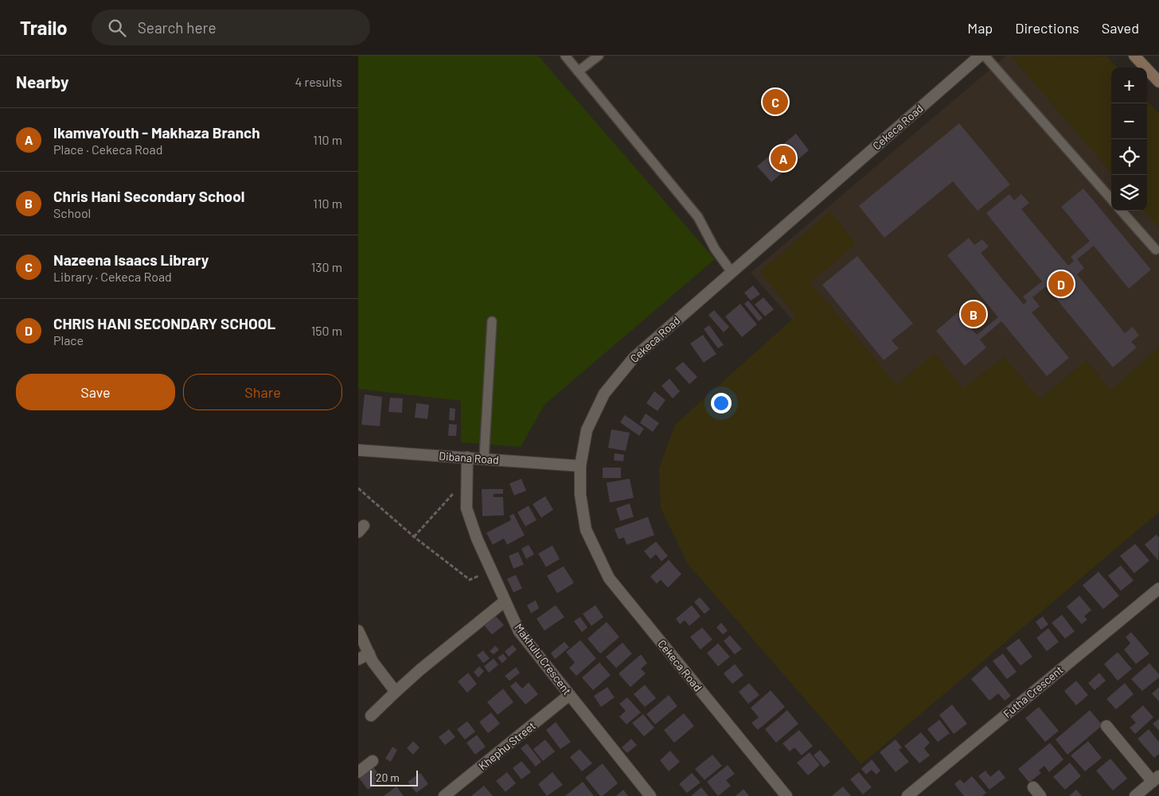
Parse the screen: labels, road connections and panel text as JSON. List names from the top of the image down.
{
  "streets": {
    "street": [
      "Cekeca Road",
      "Dibana Road",
      "Makhulu Crescent",
      "Futha Crescent",
      "Khephu Street"
    ]
  },
  "crossings": [
    ["Cekeca Road", "Dibana Road"],
    ["Dibana Road", "Makhulu Crescent"],
    ["Makhulu Crescent", "Khephu Street"]
  ],
  "scale_bar": "20 m",
  "page": {
    "header": "Trailo",
    "search": "Search here",
    "nav": ["Map", "Directions", "Saved"],
    "heading": ["Nearby", "4 results"],
    "map_buttons": ["+", "−"],
    "pins": [
      "C",
      "A",
      "D",
      "B"
    ],
    "list": [
      {
        "mark": "A",
        "name": "IkamvaYouth - Makhaza Branch",
        "note": "Place · Cekeca Road",
        "value": "110 m"
      },
      {
        "mark": "B",
        "name": "Chris Hani Secondary School",
        "note": "School",
        "value": "110 m"
      },
      {
        "mark": "C",
        "name": "Nazeena Isaacs Library",
        "note": "Library · Cekeca Road",
        "value": "130 m"
      },
      {
        "mark": "D",
        "name": "CHRIS HANI SECONDARY SCHOOL",
        "note": "Place",
        "value": "150 m"
      }
    ],
    "buttons": ["Save", "Share"],
    "scale": "20 m"
  }
}
